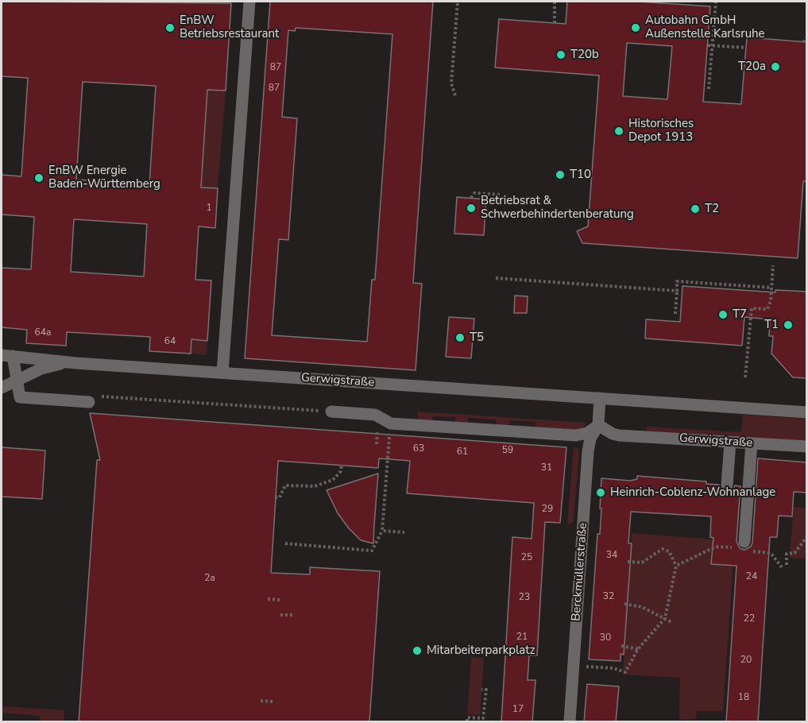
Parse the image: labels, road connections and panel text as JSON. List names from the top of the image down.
{
  "streets": {
    "street": ["Gerwigstraße", "Berckmüllerstraße"]
  },
  "crossings": [
    ["Gerwigstraße", "Berckmüllerstraße"]
  ],
  "places": [
    "EnBW Betriebsrestaurant",
    "Autobahn GmbH Außenstelle Karlsruhe",
    "T20b",
    "T20a",
    "Historisches Depot 1913",
    "T10",
    "EnBW Energie Baden-Württemberg",
    "Betriebsrat & Schwerbehindertenberatung",
    "T2",
    "T7",
    "T1",
    "T5",
    "Heinrich-Coblenz-Wohnanlage",
    "Mitarbeiterparkplatz"
  ],
  "house_numbers": [
    "87",
    "87",
    "1",
    "64a",
    "64",
    "63",
    "59",
    "61",
    "31",
    "29",
    "34",
    "25",
    "24",
    "2a",
    "32",
    "23",
    "22",
    "21",
    "30",
    "20",
    "18",
    "17"
  ]
}
